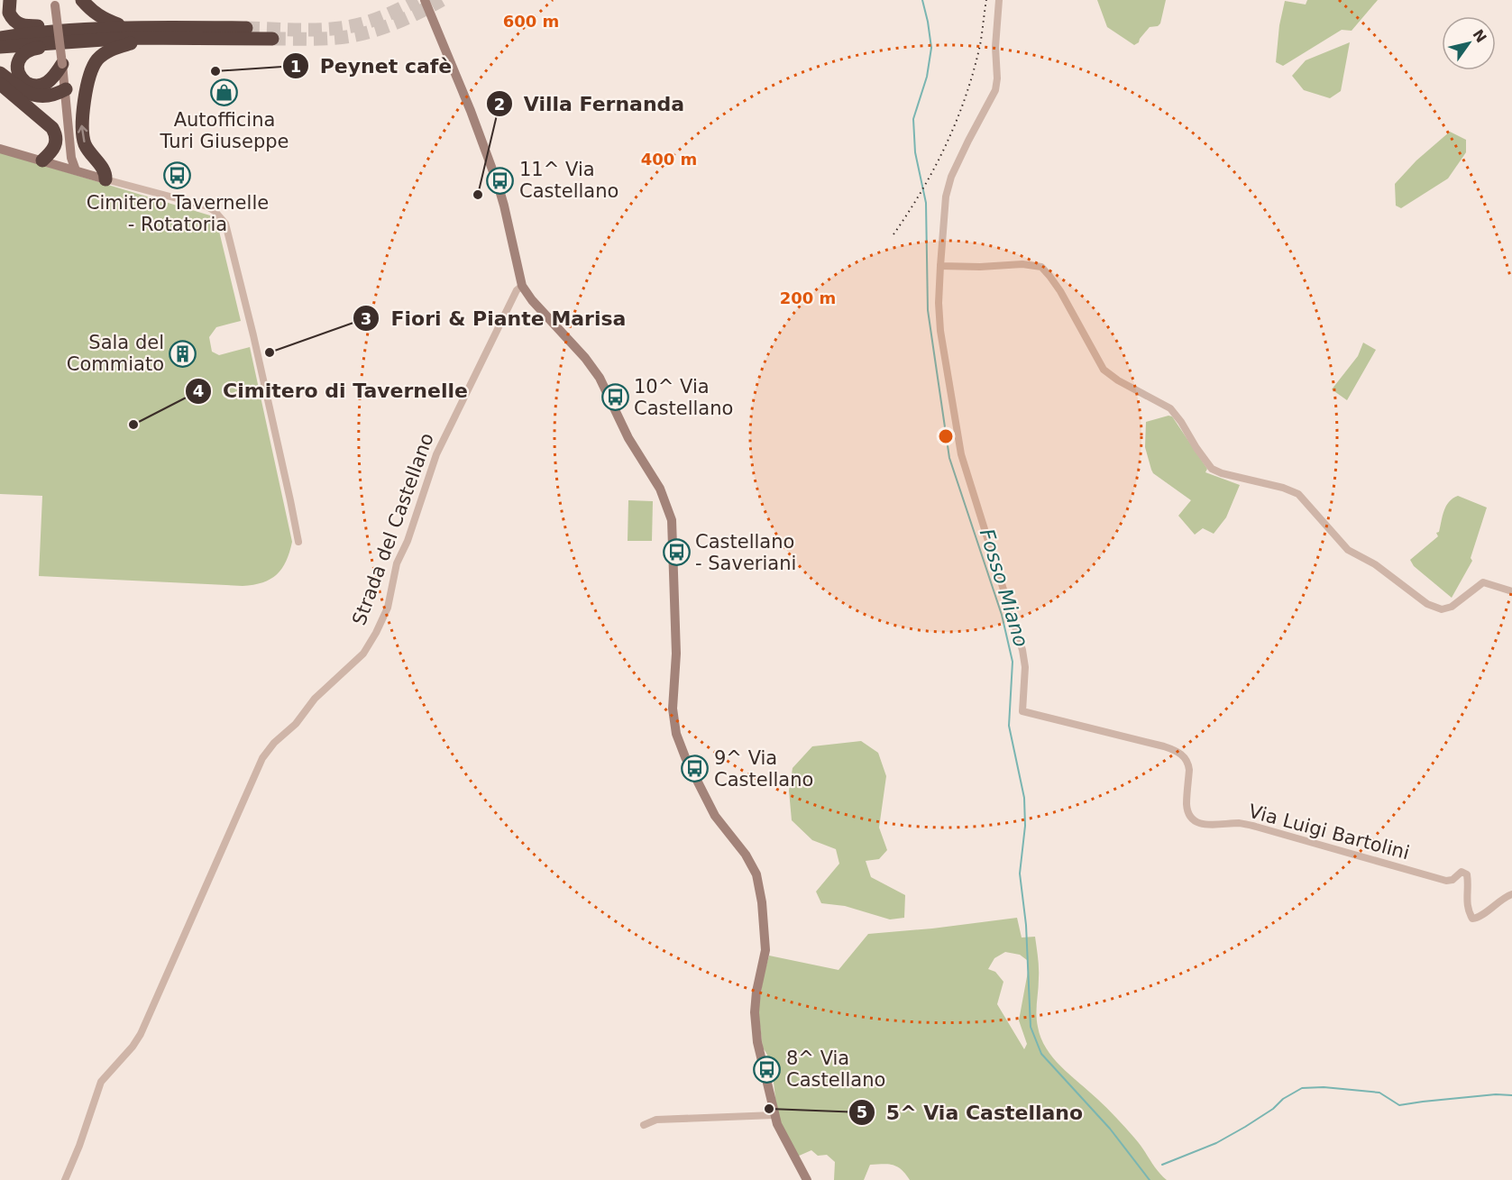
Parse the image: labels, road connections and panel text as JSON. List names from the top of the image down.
{
  "streets": {
    "street": ["Strada del Castellano", "Via Luigi Bartolini"]
  },
  "water": ["Fosso Miano"],
  "places": {
    "other": [
      "Peynet cafè",
      "Villa Fernanda",
      "Fiori & Piante Marisa",
      "Cimitero di Tavernelle",
      "5^ Via Castellano"
    ],
    "shop": ["Autofficina Turi Giuseppe"],
    "bus stop": [
      "Cimitero Tavernelle - Rotatoria",
      "11^ Via Castellano",
      "10^ Via Castellano",
      "Castellano - Saveriani",
      "9^ Via Castellano",
      "8^ Via Castellano"
    ],
    "building": ["Sala del Commiato"]
  },
  "north": "top right",
  "rings": ["600 m", "400 m", "200 m"]
}
